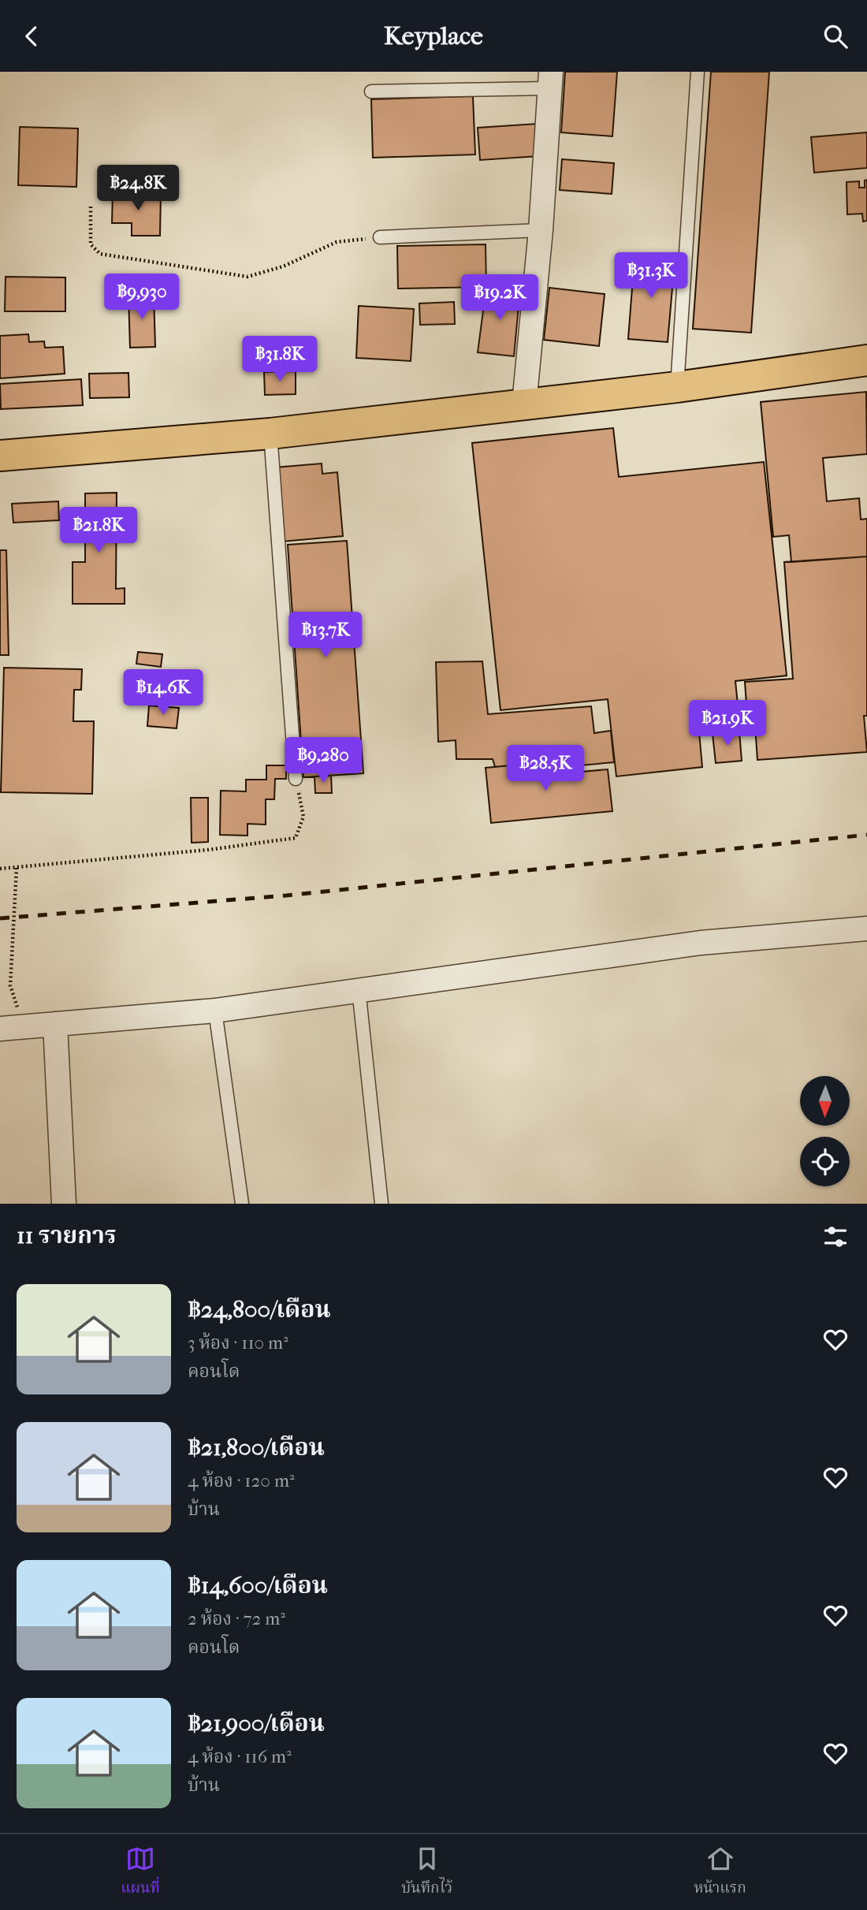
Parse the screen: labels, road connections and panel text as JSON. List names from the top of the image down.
{
  "north": "bottom",
  "page": {
    "header": "Keyplace",
    "price": [
      "฿24.8K",
      "฿31.3K",
      "฿9,930",
      "฿19.2K",
      "฿31.8K",
      "฿21.8K",
      "฿13.7K",
      "฿14.6K",
      "฿21.9K",
      "฿9,280",
      "฿28.5K"
    ],
    "heading": "11 รายการ",
    "list": [
      {
        "name": "฿24,800/เดือน",
        "note": "3 ห้อง · 110 m² · คอนโด"
      },
      {
        "name": "฿21,800/เดือน",
        "note": "4 ห้อง · 120 m² · บ้าน"
      },
      {
        "name": "฿14,600/เดือน",
        "note": "2 ห้อง · 72 m² · คอนโด"
      },
      {
        "name": "฿21,900/เดือน",
        "note": "4 ห้อง · 116 m² · บ้าน"
      }
    ],
    "tabs": ["แผนที่", "บันทึกไว้", "หน้าแรก"]
  }
}
